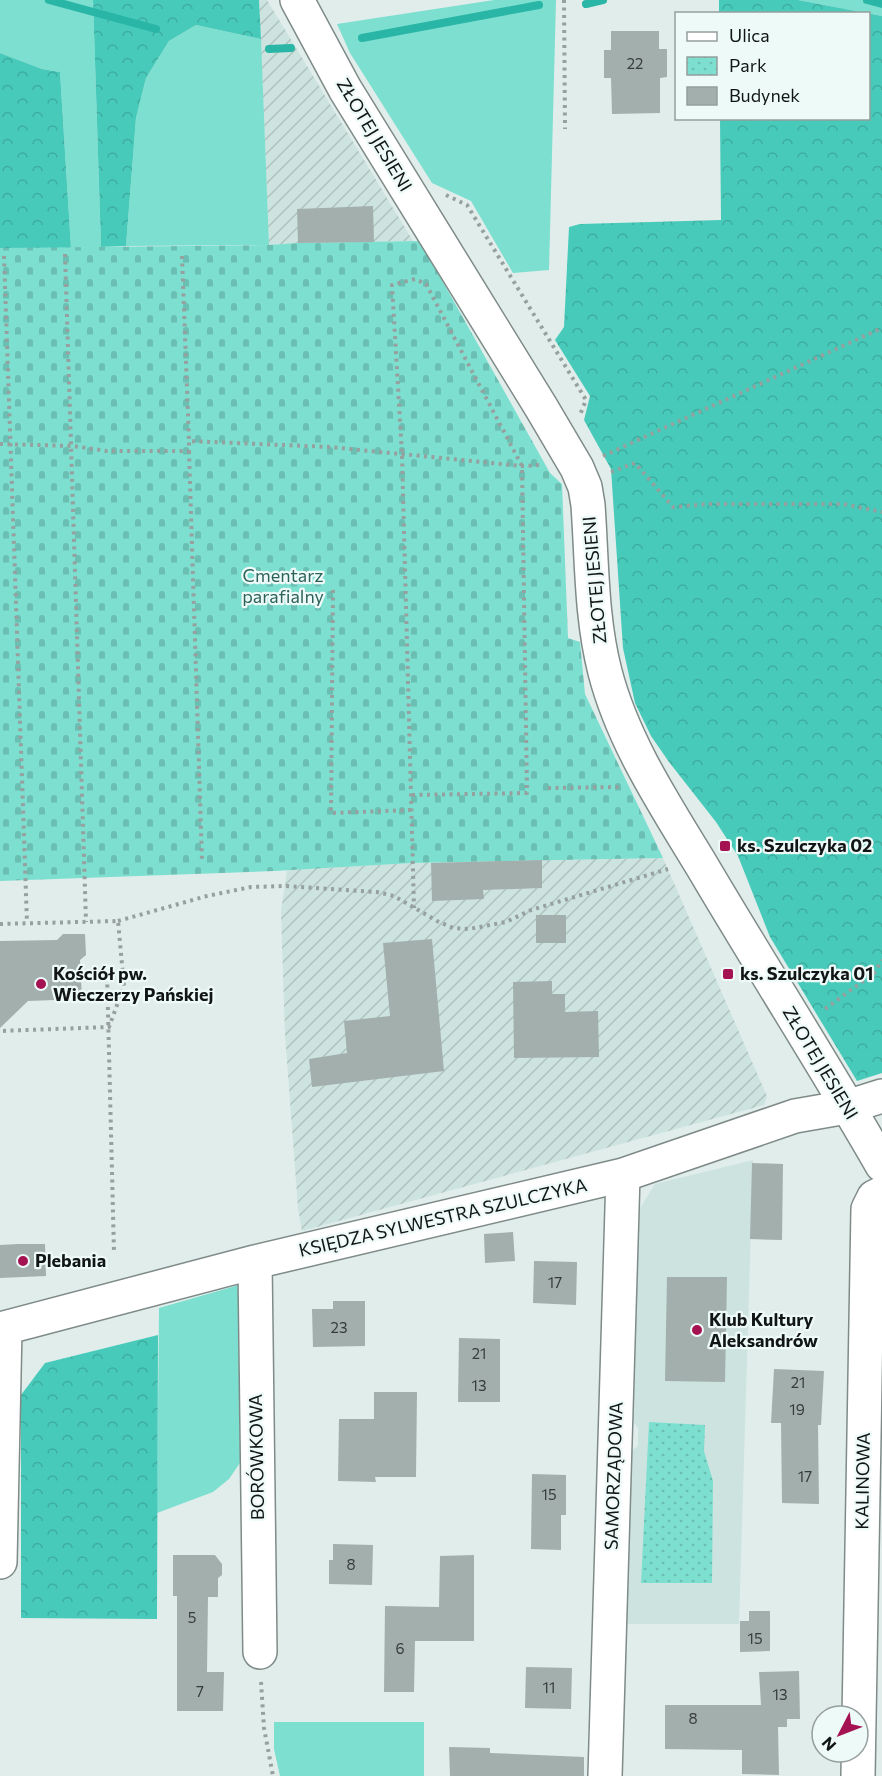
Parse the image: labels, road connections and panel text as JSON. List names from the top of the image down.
{
  "streets": {
    "street": [
      "ZŁOTEJ JESIENI",
      "KSIĘDZA SYLWESTRA SZULCZYKA",
      "BORÓWKOWA",
      "SAMORZĄDOWA",
      "KALINOWA"
    ]
  },
  "crossings": [
    ["ZŁOTEJ JESIENI", "KSIĘDZA SYLWESTRA SZULCZYKA"],
    ["KSIĘDZA SYLWESTRA SZULCZYKA", "BORÓWKOWA"],
    ["KSIĘDZA SYLWESTRA SZULCZYKA", "SAMORZĄDOWA"]
  ],
  "parks": ["Cmentarz parafialny"],
  "places": {
    "transit": ["ks. Szulczyka 02", "ks. Szulczyka 01"],
    "other": ["Kościół pw. Wieczerzy Pańskiej", "Plebania", "Klub Kultury Aleksandrów"]
  },
  "house_numbers": [
    "22",
    "17",
    "23",
    "21",
    "21",
    "13",
    "19",
    "17",
    "15",
    "8",
    "5",
    "15",
    "6",
    "11",
    "7",
    "13",
    "8"
  ],
  "legend": ["Ulica", "Park", "Budynek"],
  "north": "bottom left"
}
